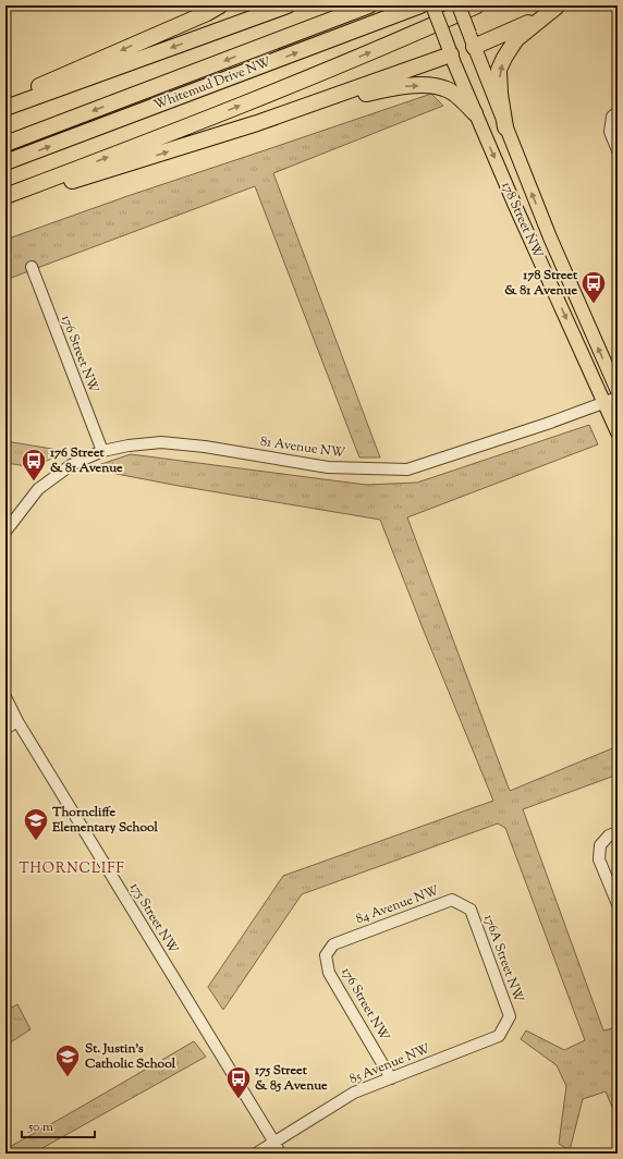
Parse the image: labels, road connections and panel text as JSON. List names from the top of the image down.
{
  "streets": {
    "highway": ["Whitemud Drive NW"],
    "main road": ["178 Street NW"],
    "street": [
      "176 Street NW",
      "81 Avenue NW",
      "84 Avenue NW",
      "175 Street NW",
      "176A Street NW",
      "85 Avenue NW"
    ]
  },
  "crossings": [
    ["178 Street NW", "81 Avenue NW"],
    ["176 Street NW", "81 Avenue NW"],
    ["176 Street NW", "84 Avenue NW"],
    ["176 Street NW", "85 Avenue NW"],
    ["84 Avenue NW", "176A Street NW"],
    ["175 Street NW", "85 Avenue NW"],
    ["176A Street NW", "85 Avenue NW"]
  ],
  "districts": ["THORNCLIFF"],
  "places": {
    "bus stop": ["178 Street & 81 Avenue", "176 Street & 81 Avenue", "175 Street & 85 Avenue"],
    "school or university": ["Thorncliffe Elementary School", "St. Justin’s Catholic School"]
  },
  "scale_bar": "50 m"
}
